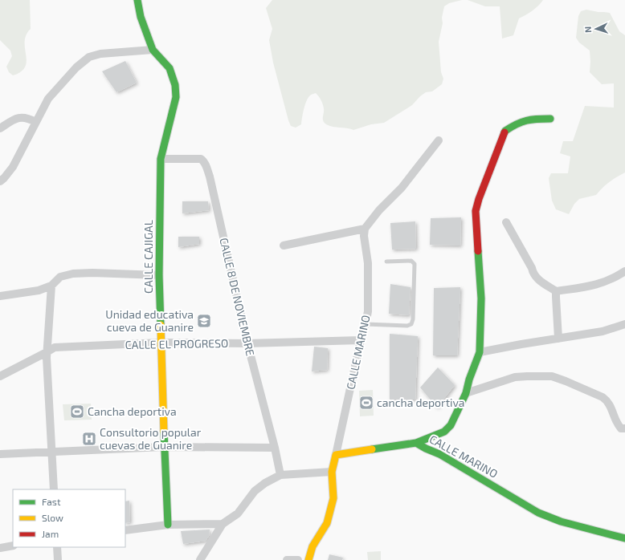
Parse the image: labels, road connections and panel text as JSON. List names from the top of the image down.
{
  "streets": {
    "street": [
      "CALLE CAJIGAL",
      "CALLE 8 DE NOVIEMBRE",
      "CALLE EL PROGRESO",
      "CALLE MARINO"
    ]
  },
  "crossings": [
    ["CALLE CAJIGAL", "CALLE 8 DE NOVIEMBRE"],
    ["CALLE CAJIGAL", "CALLE EL PROGRESO"],
    ["CALLE 8 DE NOVIEMBRE", "CALLE EL PROGRESO"],
    ["CALLE EL PROGRESO", "CALLE MARINO"]
  ],
  "places": {
    "school or university": ["Unidad educativa cueva de Guanire"],
    "sports": ["cancha deportiva", "Cancha deportiva"],
    "hospital": ["Consultorio popular cuevas de Guanire"]
  },
  "legend": ["Fast", "Slow", "Jam"],
  "north": "left"
}
